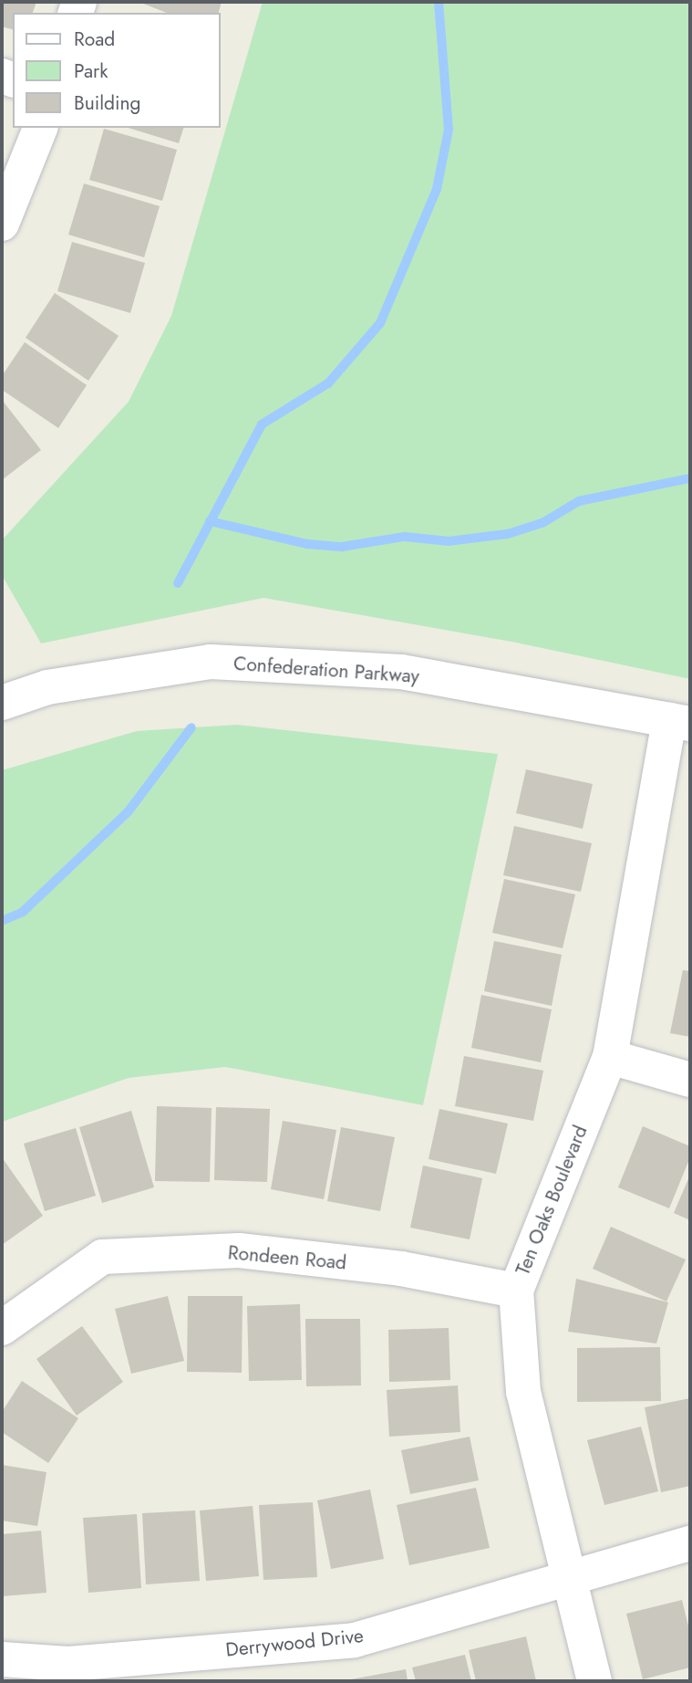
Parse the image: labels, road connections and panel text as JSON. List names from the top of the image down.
{
  "streets": {
    "street": [
      "Confederation Parkway",
      "Ten Oaks Boulevard",
      "Rondeen Road",
      "Derrywood Drive"
    ]
  },
  "crossings": [
    ["Confederation Parkway", "Ten Oaks Boulevard"],
    ["Ten Oaks Boulevard", "Rondeen Road"],
    ["Ten Oaks Boulevard", "Derrywood Drive"]
  ],
  "legend": ["Road", "Park", "Building"]
}
